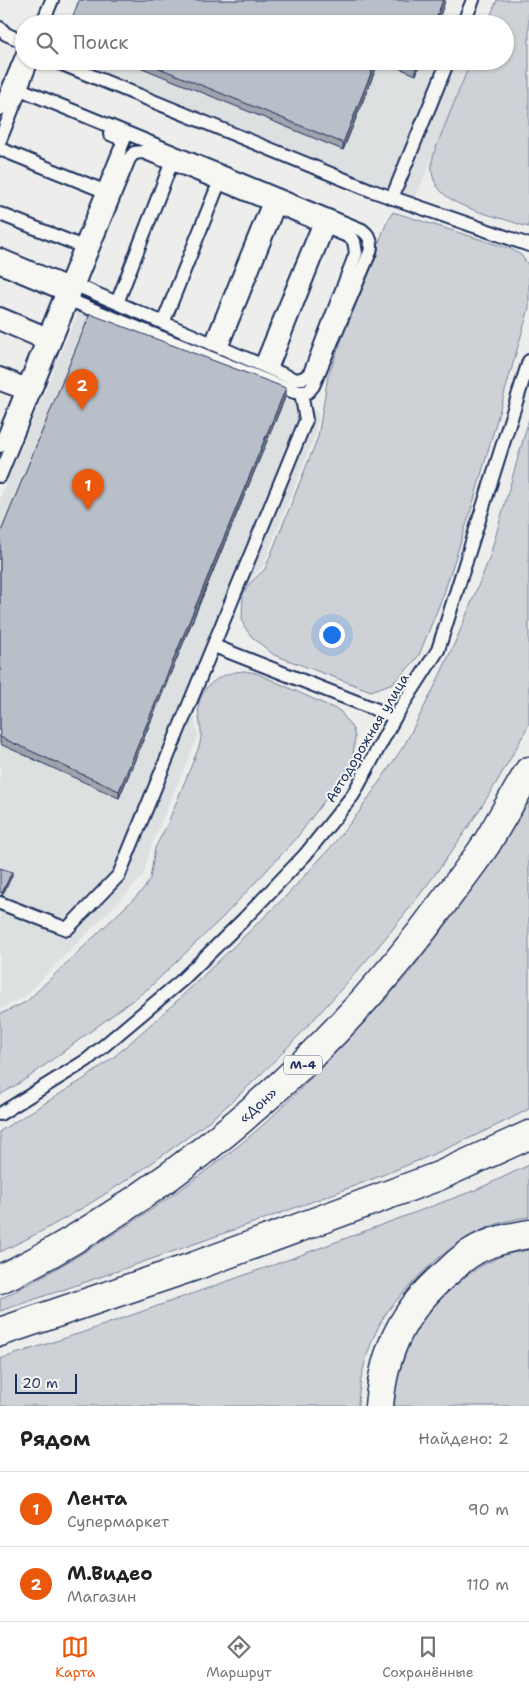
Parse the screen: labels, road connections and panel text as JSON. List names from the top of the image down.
{
  "streets": {
    "highway": ["М-4", "«Дон»"],
    "lane": ["Автодорожная улица"]
  },
  "scale_bar": "20 m",
  "page": {
    "search": "Поиск",
    "pins": ["2", "1"],
    "scale": "20 m",
    "heading": ["Рядом", "Найдено: 2"],
    "list": [
      {
        "mark": "1",
        "name": "Лента",
        "note": "Супермаркет",
        "value": "90 m"
      },
      {
        "mark": "2",
        "name": "М.Видео",
        "note": "Магазин",
        "value": "110 m"
      }
    ],
    "nav": ["Карта", "Маршрут", "Сохранённые"]
  }
}
